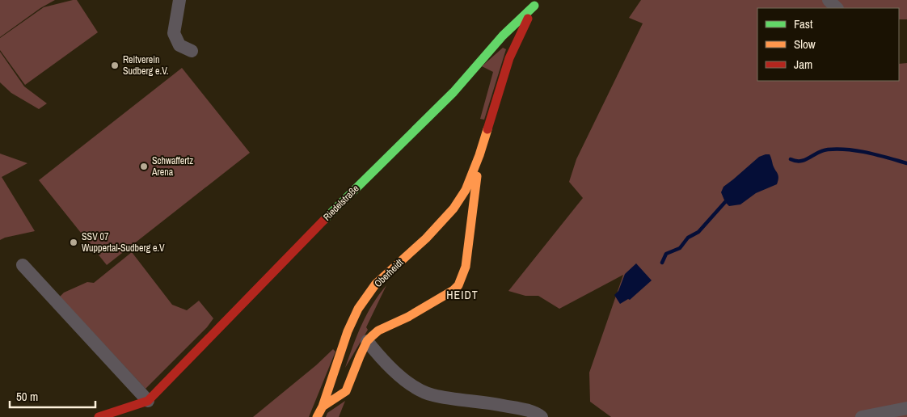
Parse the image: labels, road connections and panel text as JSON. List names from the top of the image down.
{
  "streets": {
    "street": ["Riedelstraße", "Oberheidt"]
  },
  "crossings": [
    ["Riedelstraße", "Oberheidt"]
  ],
  "districts": ["HEIDT"],
  "places": ["Reitverein Sudberg e.V.", "Schwaffertz Arena", "SSV 07 Wuppertal-Sudberg e.V"],
  "legend": ["Fast", "Slow", "Jam"],
  "scale_bar": "50 m"
}
